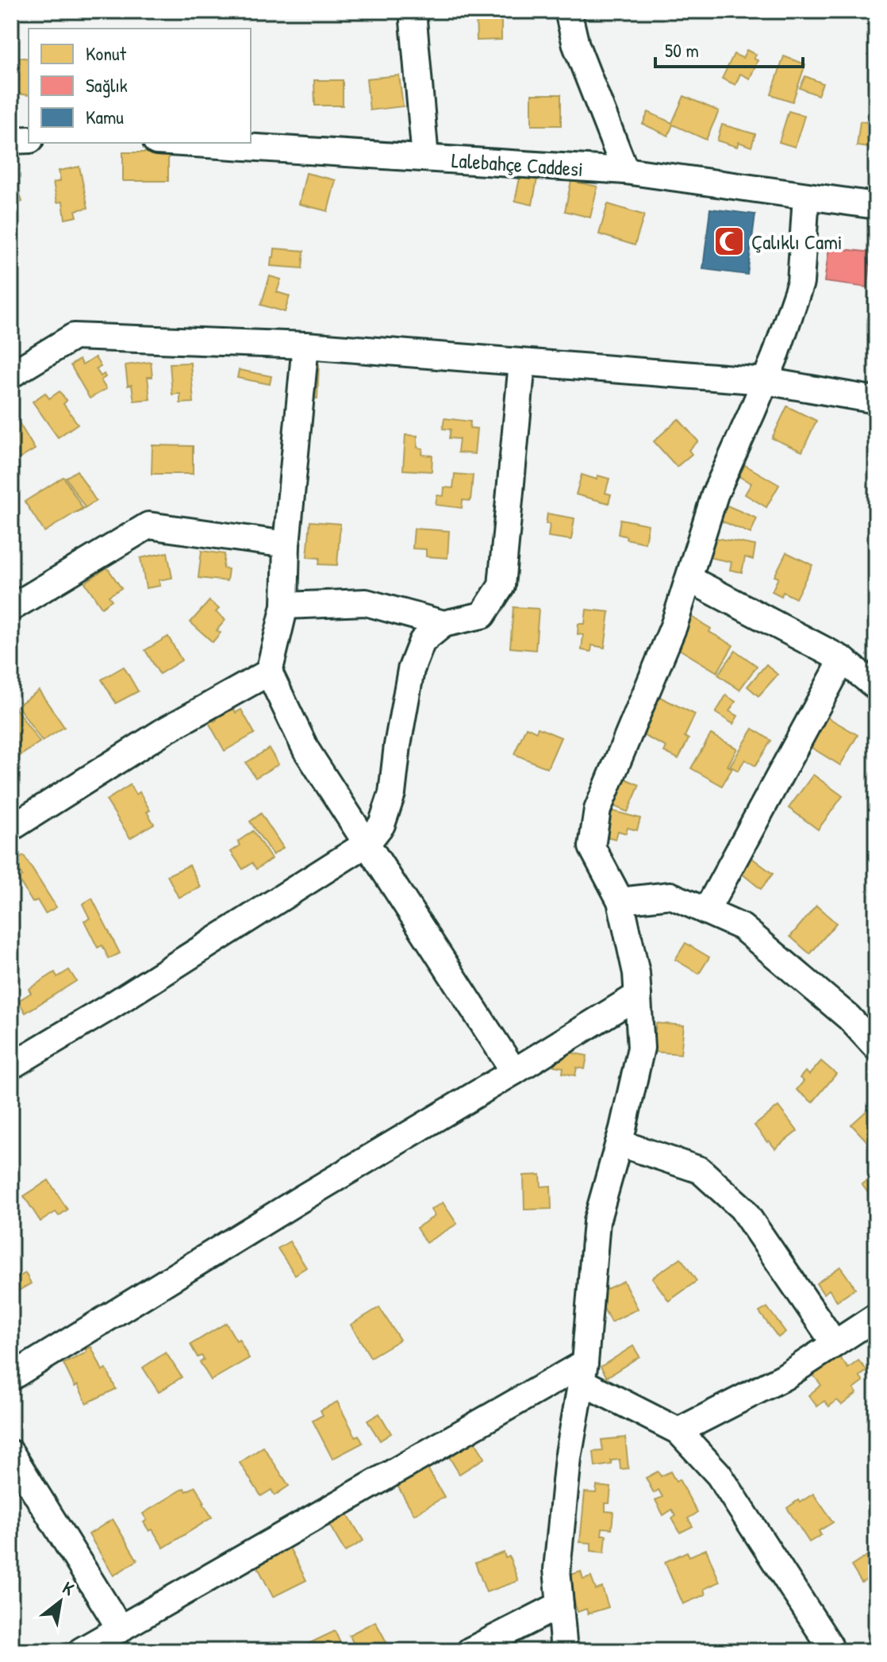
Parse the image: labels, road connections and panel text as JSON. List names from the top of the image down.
{
  "streets": {
    "street": ["Lalebahçe Caddesi"]
  },
  "places": {
    "mosque": ["Çalıklı Cami"]
  },
  "legend": ["Konut", "Sağlık", "Kamu"],
  "scale_bar": "50 m",
  "north": "top right"
}
